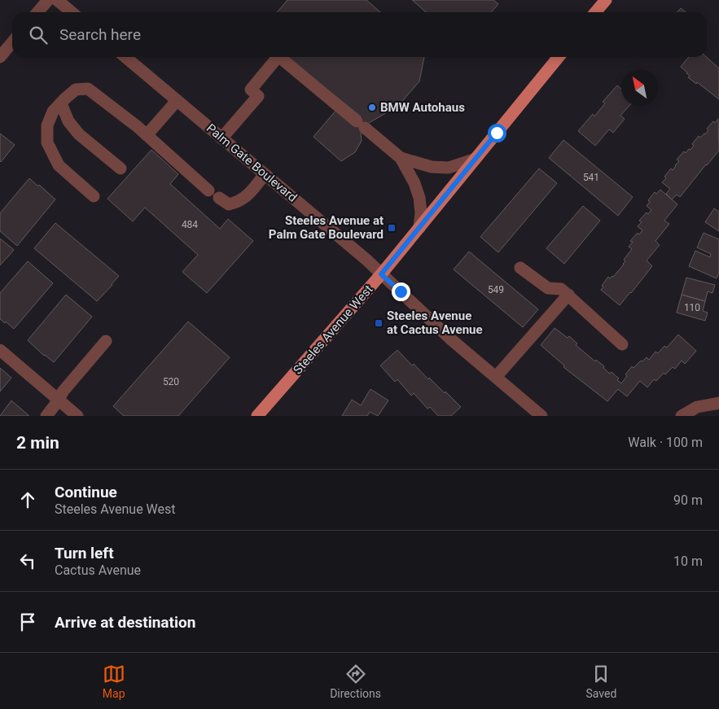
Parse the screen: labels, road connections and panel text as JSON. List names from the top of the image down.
{
  "streets": {
    "main road": ["Steeles Avenue West"],
    "street": ["Palm Gate Boulevard"]
  },
  "crossings": [
    ["Palm Gate Boulevard", "Steeles Avenue West"]
  ],
  "places": {
    "other": ["BMW Autohaus"],
    "transit": ["Steeles Avenue at Palm Gate Boulevard", "Steeles Avenue at Cactus Avenue"]
  },
  "house_numbers": [
    "541",
    "484",
    "549",
    "110",
    "520"
  ],
  "north": "top left",
  "page": {
    "search": "Search here",
    "heading": ["2 min", "Walk · 100 m"],
    "list": [
      ["Continue", "Steeles Avenue West", "90 m"],
      ["Turn left", "Cactus Avenue", "10 m"],
      "Arrive at destination"
    ],
    "nav": ["Map", "Directions", "Saved"]
  }
}
